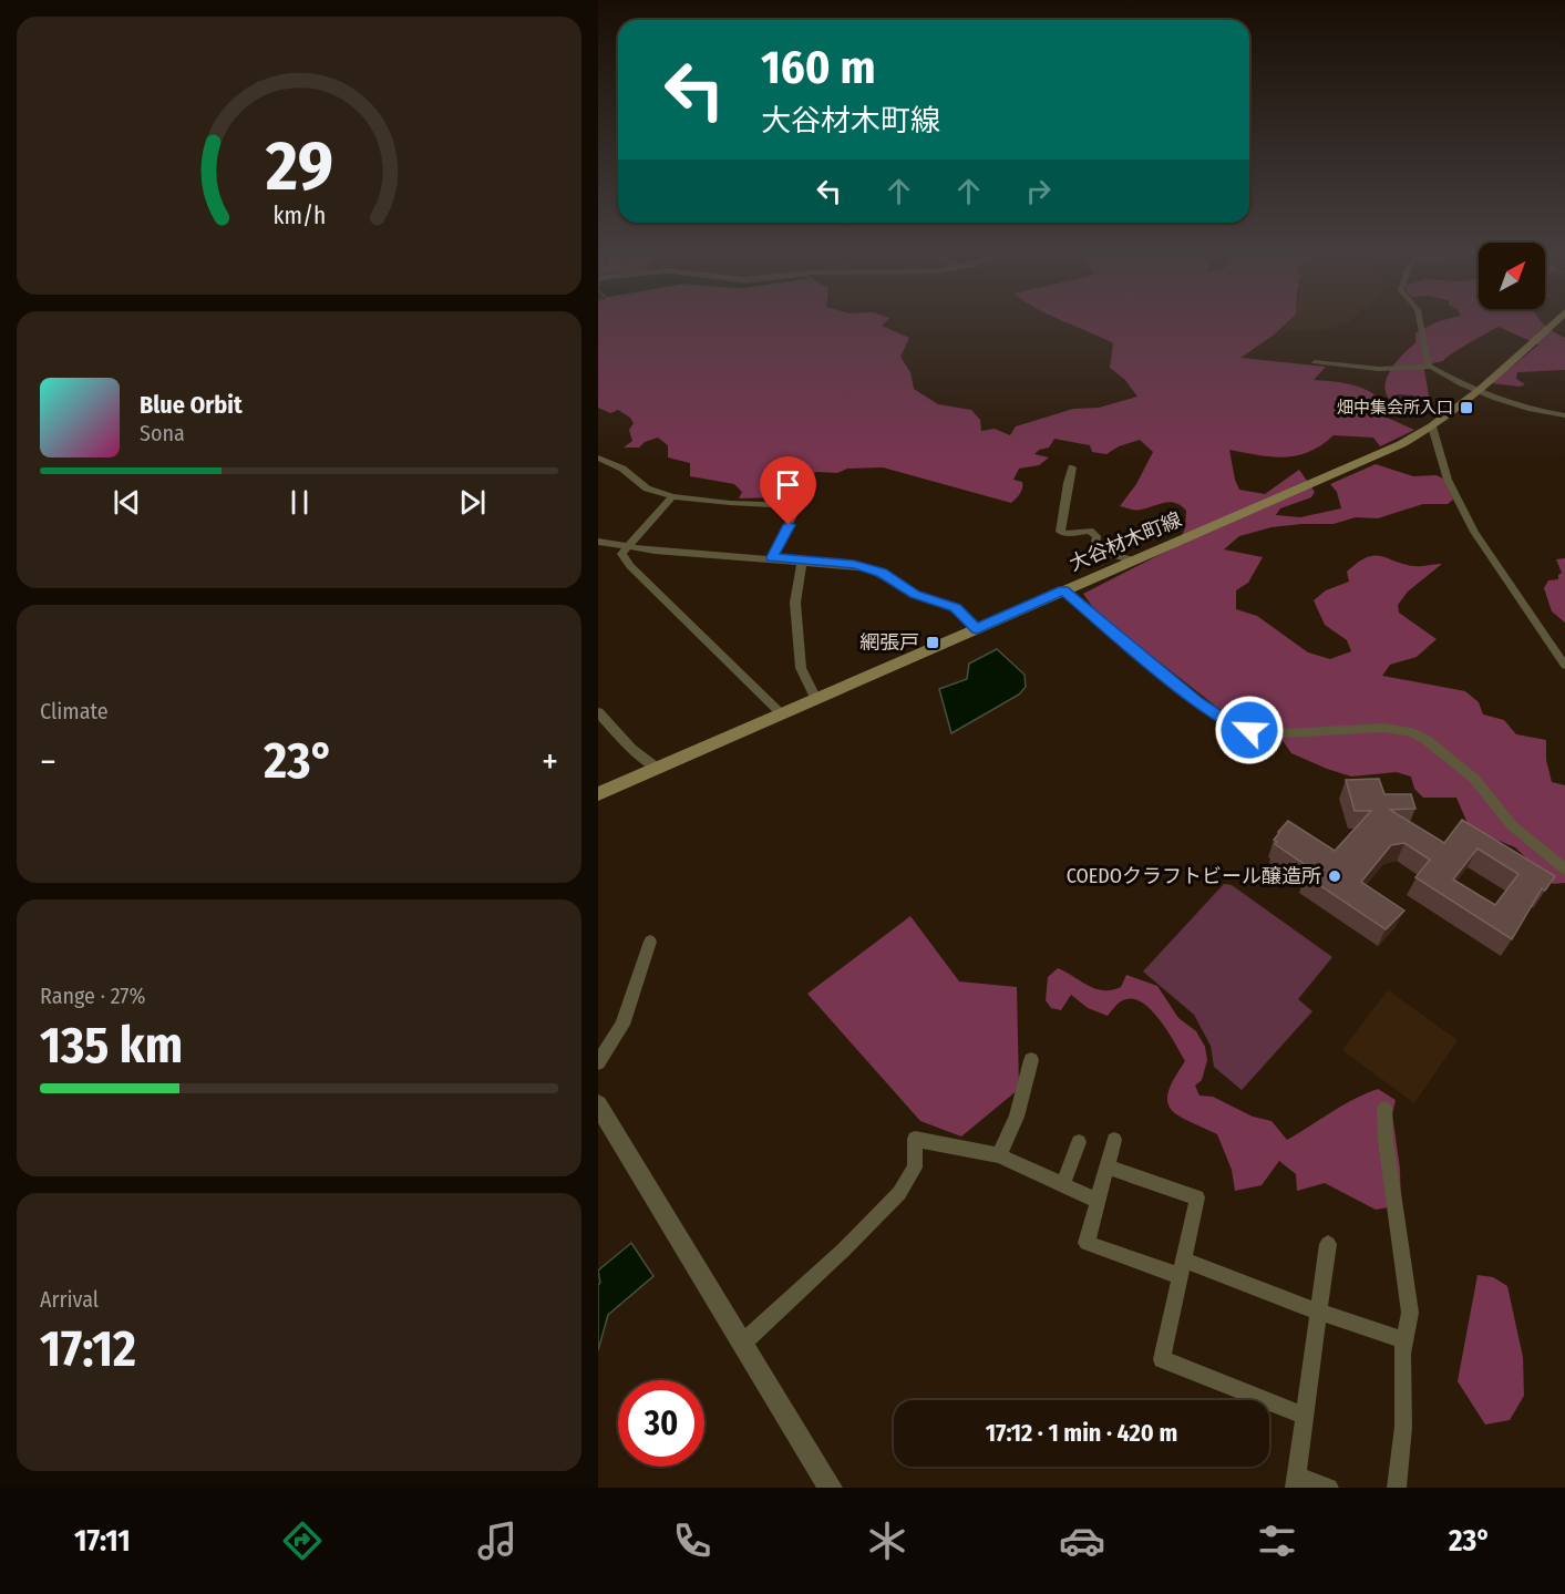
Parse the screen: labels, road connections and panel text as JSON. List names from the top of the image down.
{
  "streets": {
    "main road": ["大谷材木町線"]
  },
  "places": {
    "transit": ["畑中集会所入口", "網張戸"],
    "other": ["COEDOクラフトビール醸造所"]
  },
  "north": "top right",
  "page": {
    "turn": ["160 m", "大谷材木町線"],
    "song": ["Blue Orbit", "Sona"],
    "tile": [
      "Climate",
      ["Range · 27%", "135 km"],
      ["Arrival", "17:12"]
    ],
    "heat": ["−", "23°", "+"],
    "limit": "30",
    "trip": "17:12 · 1 min · 420 m",
    "tabs": ["17:11", "23°"],
    "gauge": ["29", "km/h"]
  }
}
